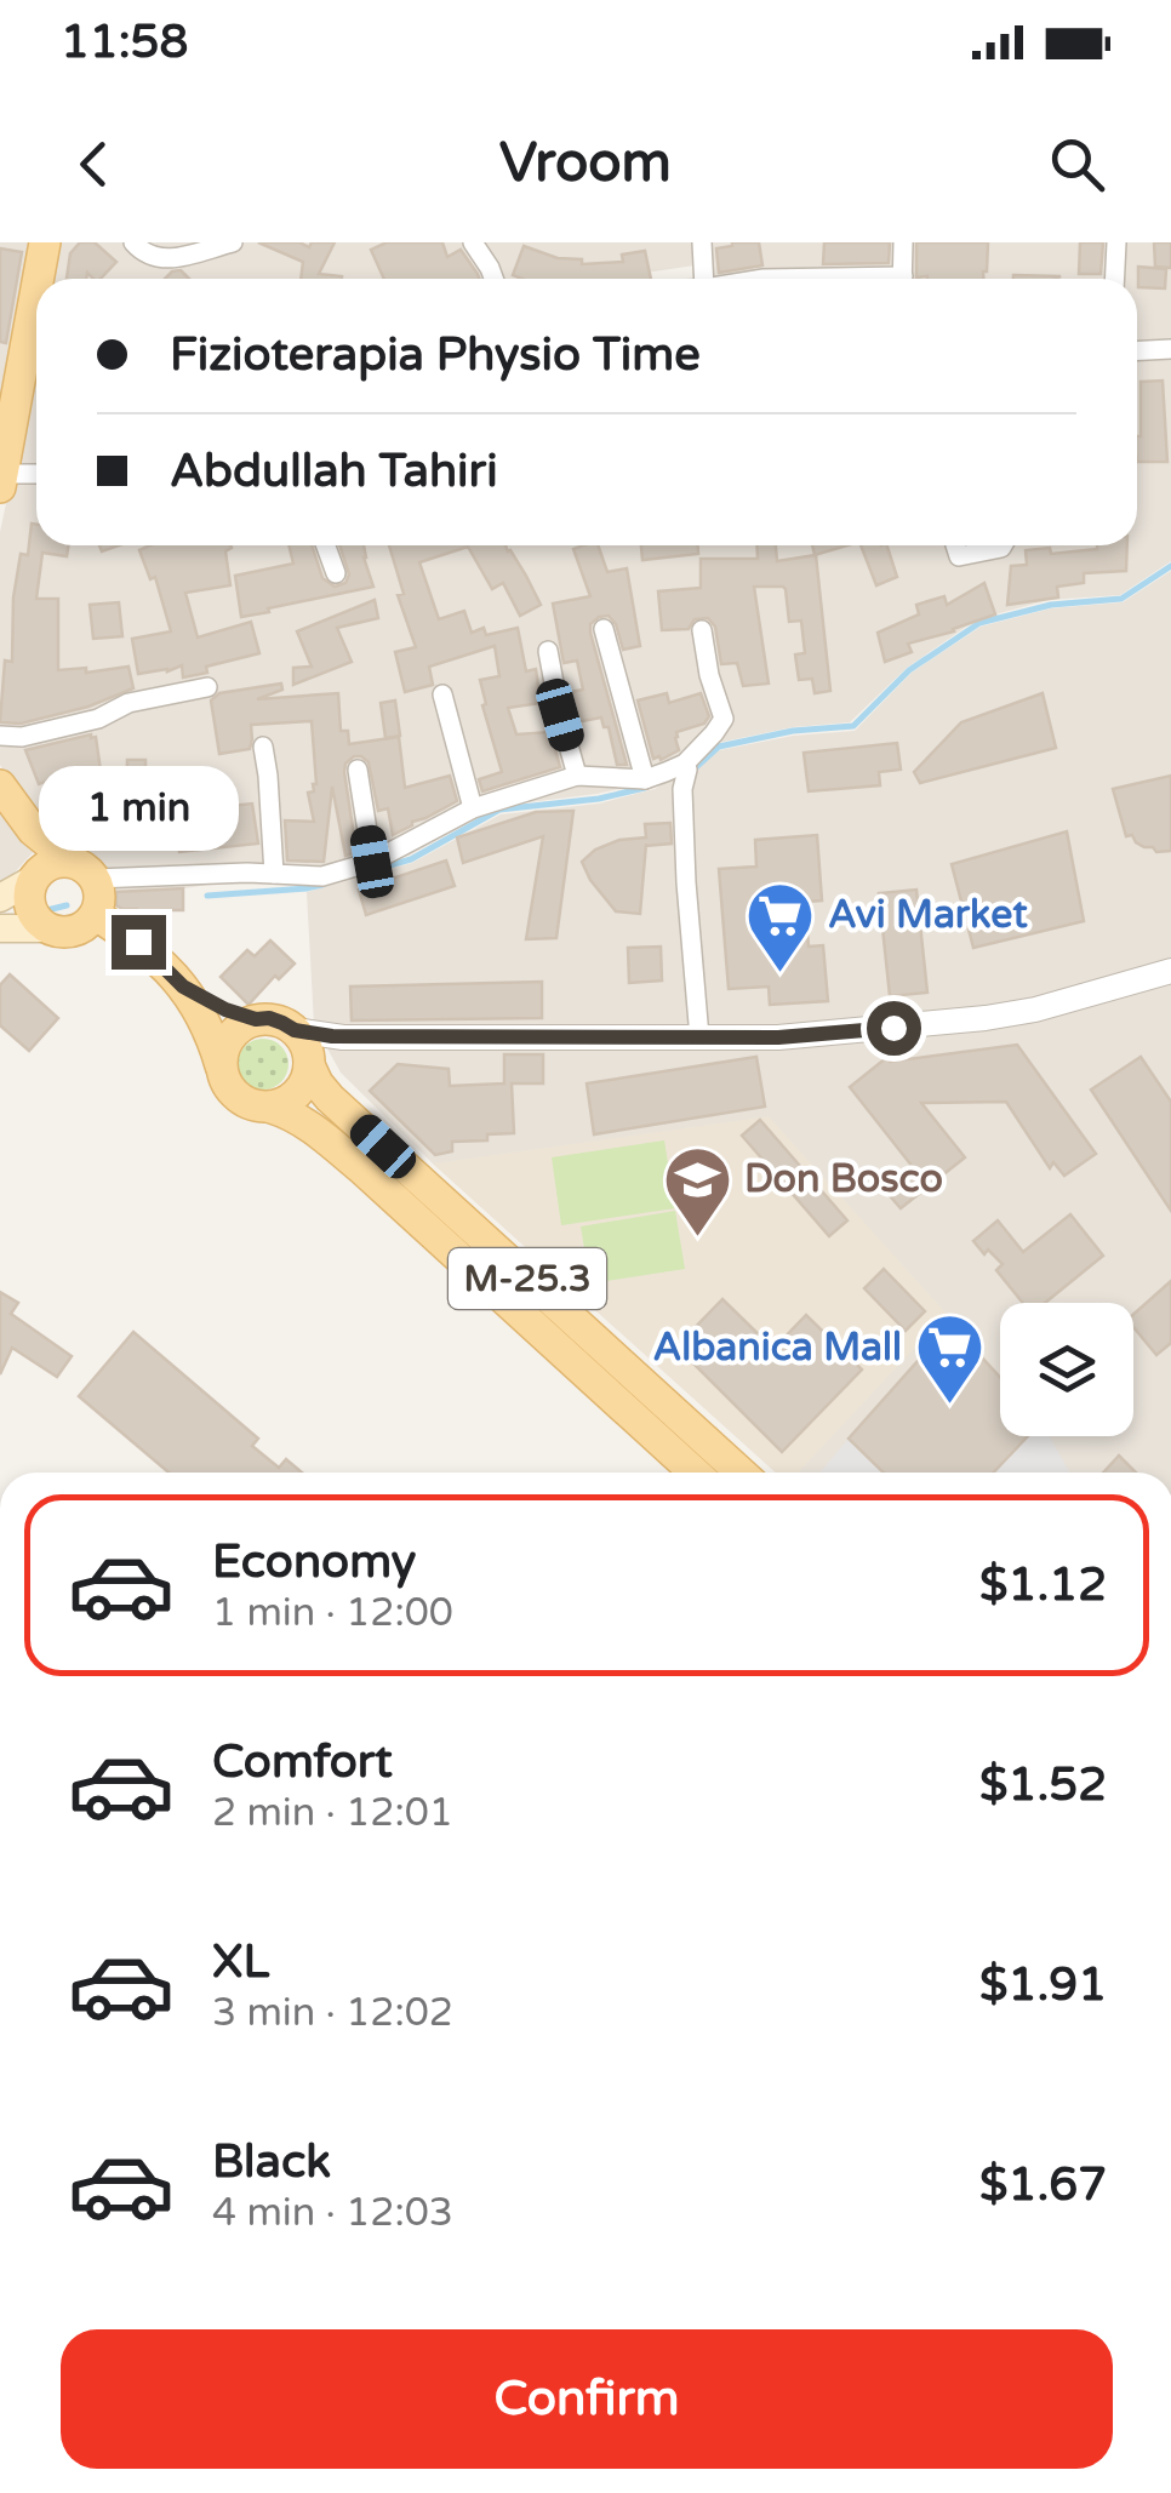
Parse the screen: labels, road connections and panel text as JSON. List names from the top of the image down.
{
  "streets": {
    "main road": ["M-25.3"]
  },
  "places": {
    "supermarket": ["Avi Market", "Albanica Mall"],
    "school or university": ["Don Bosco"]
  },
  "page": {
    "status": "11:58",
    "header": "Vroom",
    "banner": ["Fizioterapia Physio Time", "Abdullah Tahiri"],
    "bubble": "1 min",
    "list": [
      {
        "name": "Economy",
        "note": "1 min · 12:00",
        "value": "$1.12"
      },
      {
        "name": "Comfort",
        "note": "2 min · 12:01",
        "value": "$1.52"
      },
      {
        "name": "XL",
        "note": "3 min · 12:02",
        "value": "$1.91"
      },
      {
        "name": "Black",
        "note": "4 min · 12:03",
        "value": "$1.67"
      }
    ],
    "buttons": "Confirm"
  }
}
